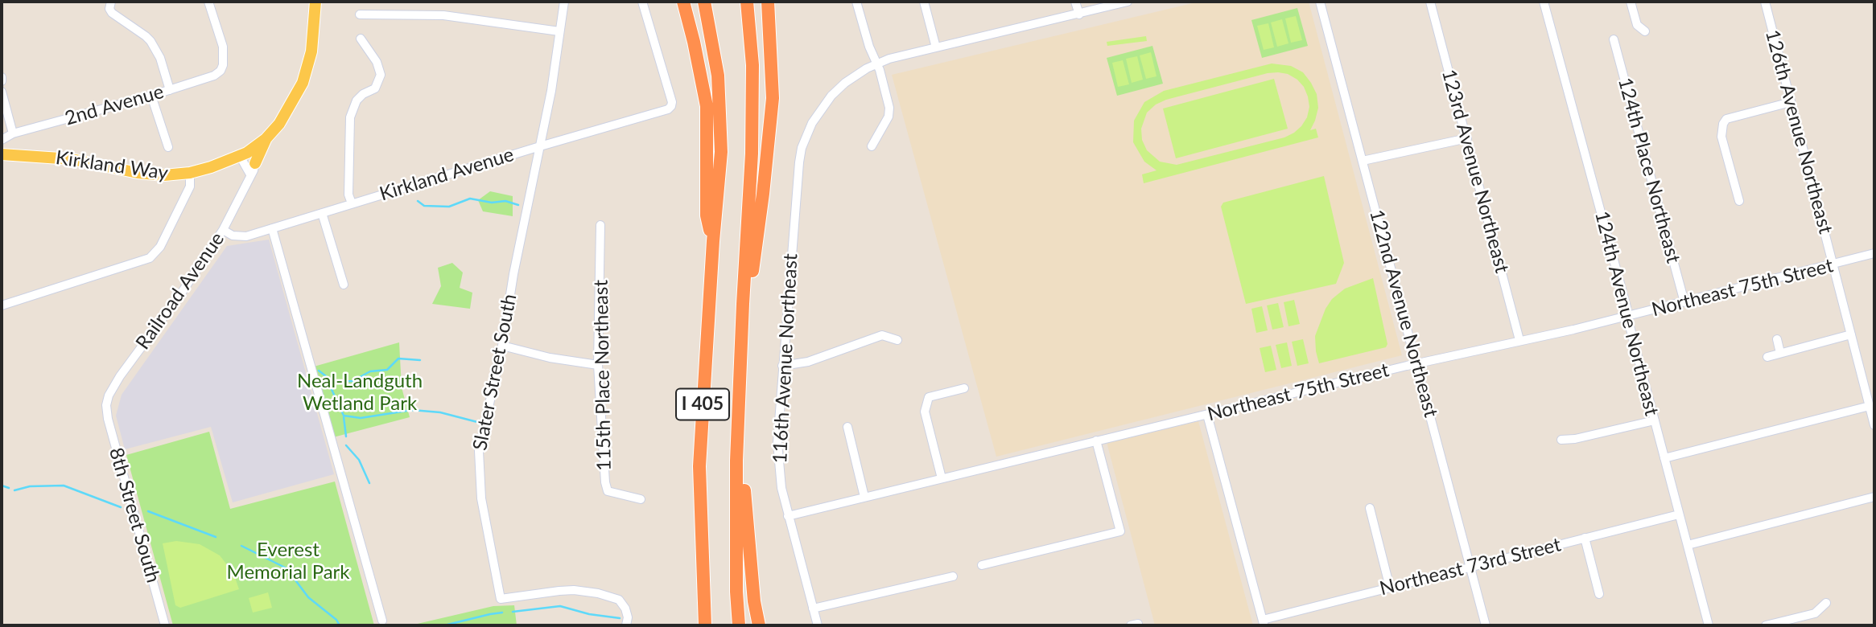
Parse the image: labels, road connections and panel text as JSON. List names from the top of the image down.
{
  "streets": {
    "highway": ["I 405"],
    "main road": ["Kirkland Way"],
    "street": [
      "2nd Avenue",
      "126th Avenue Northeast",
      "124th Place Northeast",
      "123rd Avenue Northeast",
      "Kirkland Avenue",
      "Northeast 75th Street",
      "Railroad Avenue",
      "122nd Avenue Northeast",
      "124th Avenue Northeast",
      "116th Avenue Northeast",
      "Slater Street South",
      "115th Place Northeast",
      "8th Street South",
      "Northeast 73rd Street"
    ]
  },
  "crossings": [
    ["126th Avenue Northeast", "Northeast 75th Street"],
    ["124th Place Northeast", "Northeast 75th Street"],
    ["123rd Avenue Northeast", "Northeast 75th Street"],
    ["Kirkland Avenue", "Railroad Avenue"],
    ["Kirkland Avenue", "Slater Street South"],
    ["Northeast 75th Street", "122nd Avenue Northeast"],
    ["Northeast 75th Street", "124th Avenue Northeast"],
    ["Northeast 75th Street", "116th Avenue Northeast"],
    ["Railroad Avenue", "8th Street South"],
    ["122nd Avenue Northeast", "Northeast 73rd Street"],
    ["124th Avenue Northeast", "Northeast 73rd Street"]
  ],
  "parks": ["Neal-Landguth Wetland Park", "Everest Memorial Park"]
}
